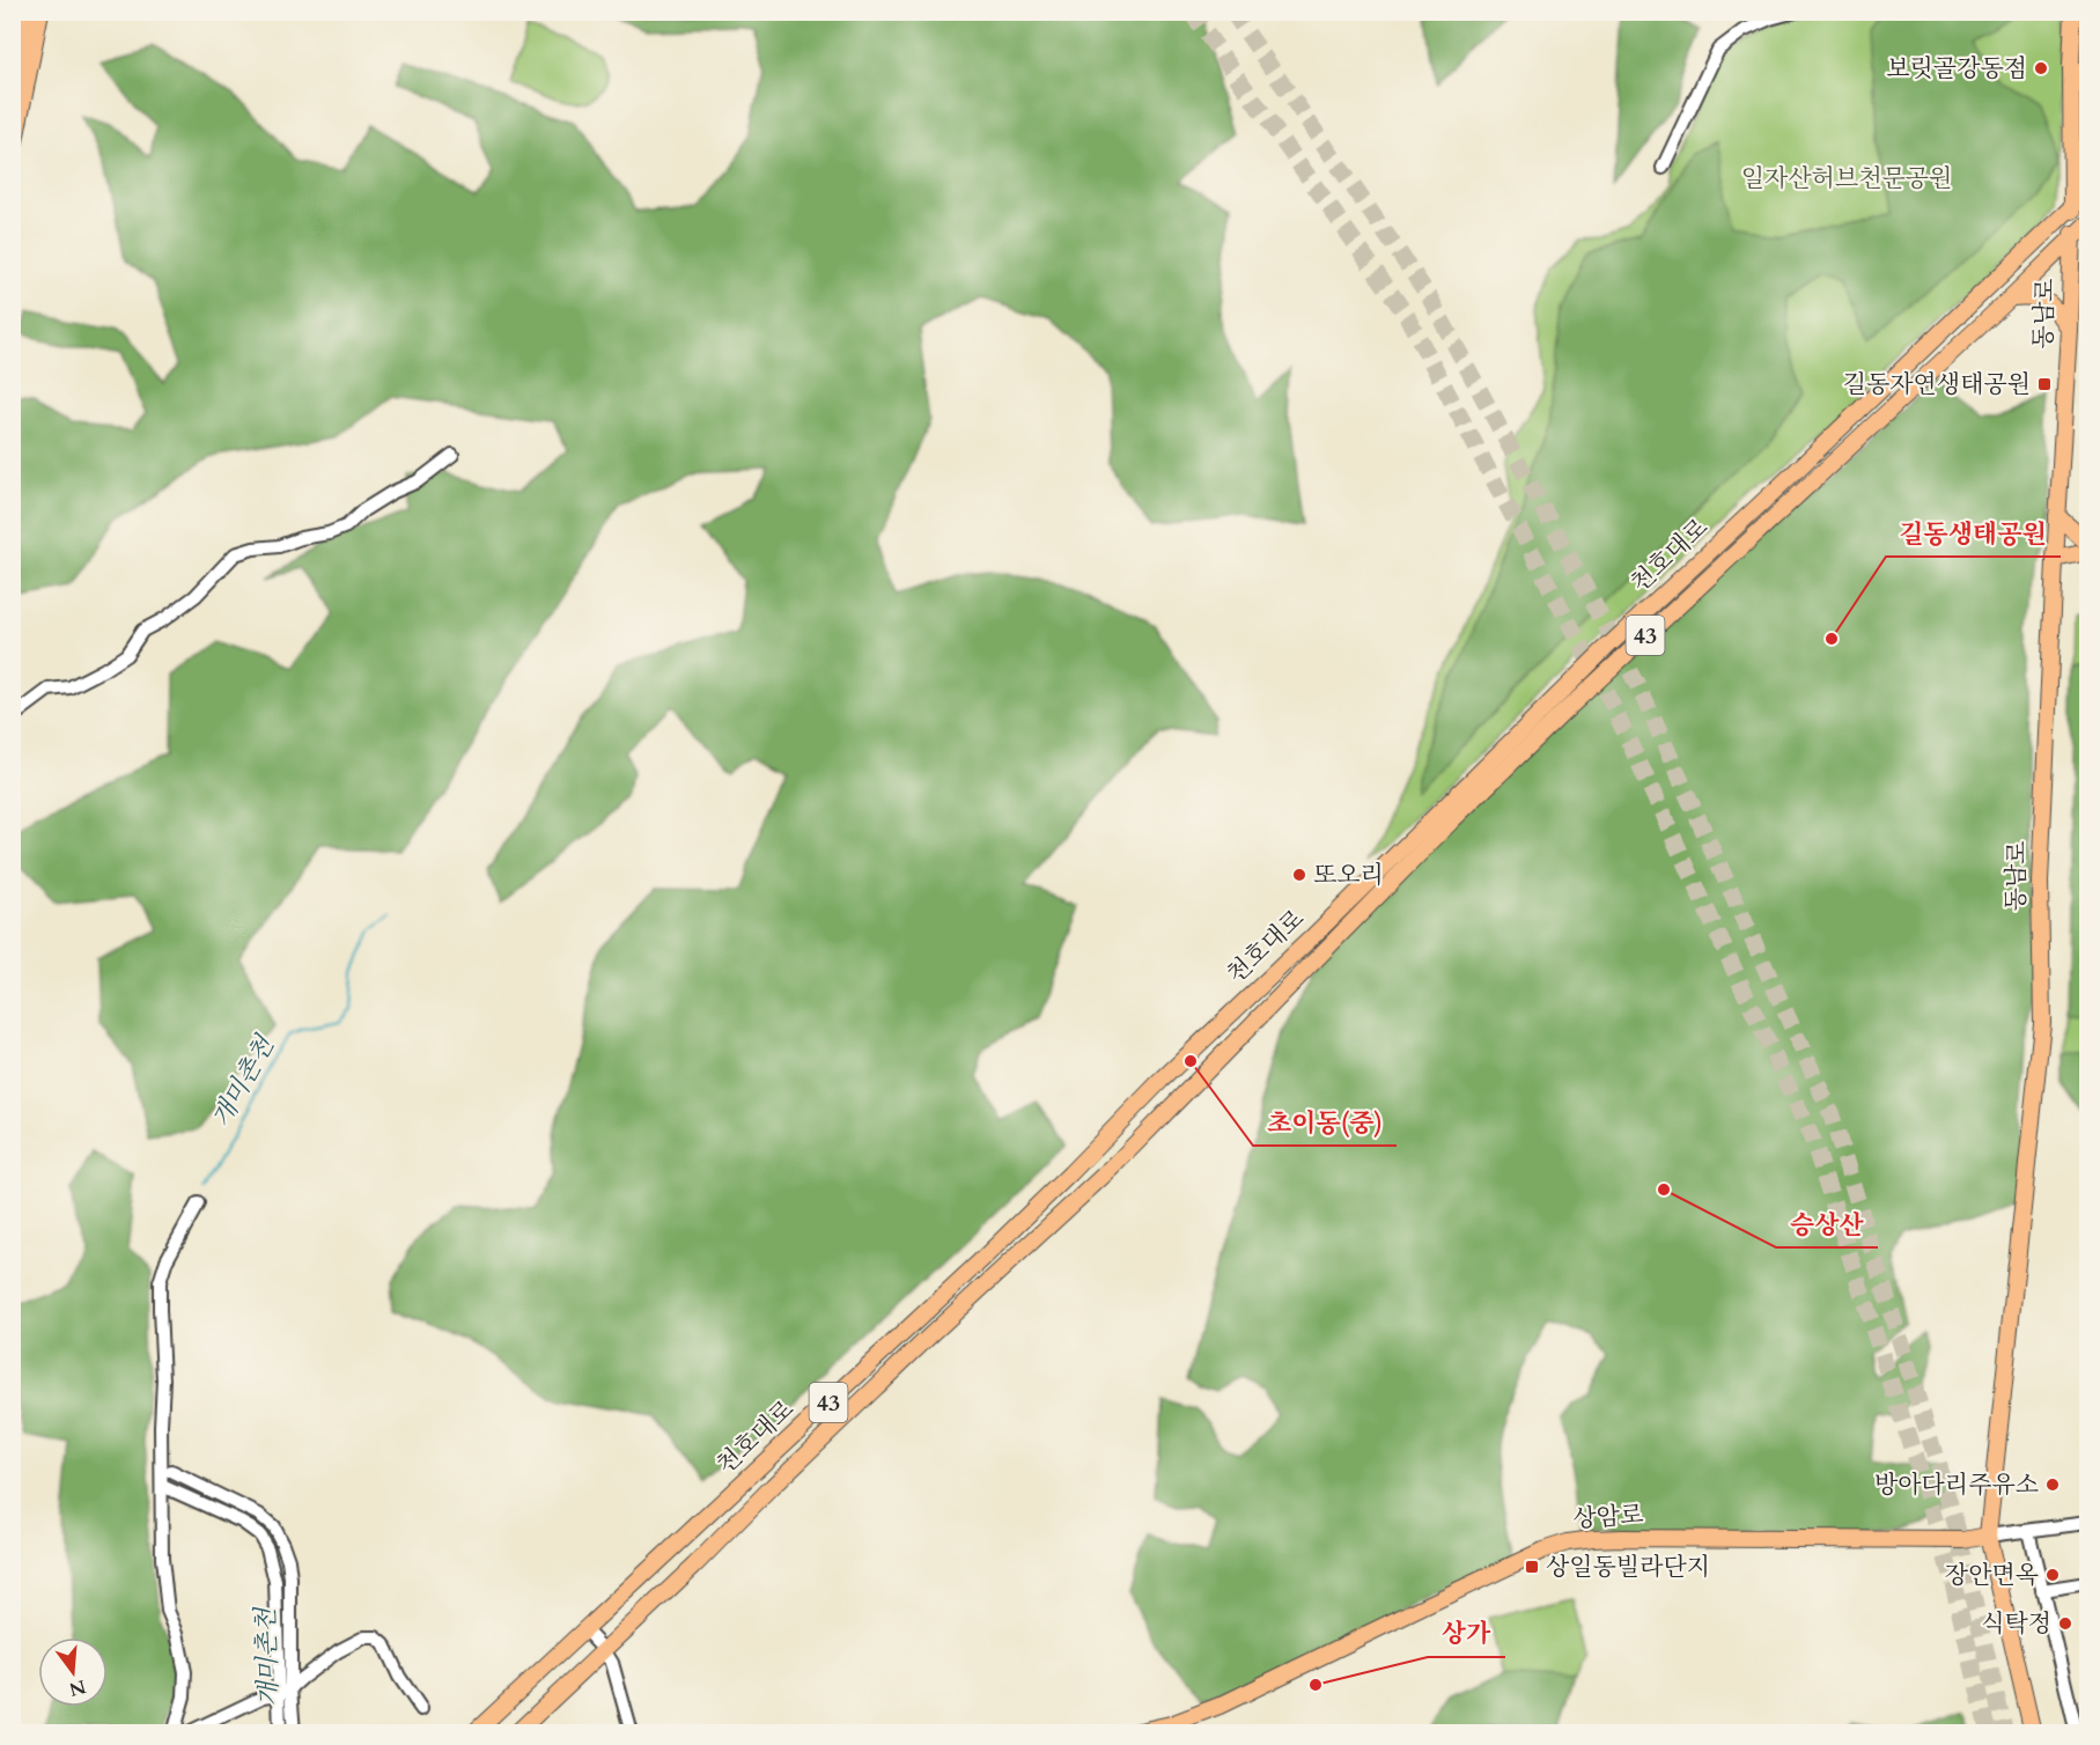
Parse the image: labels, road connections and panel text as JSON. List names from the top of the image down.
{
  "streets": {
    "main road": [
      "동남로",
      "천호대로",
      "43",
      "상암로"
    ]
  },
  "crossings": [
    ["동남로", "천호대로"],
    ["동남로", "상암로"]
  ],
  "water": ["개미촌천"],
  "parks": ["일자산허브천문공원"],
  "places": {
    "other": [
      "보릿골강동점",
      "길동생태공원",
      "또오리",
      "초이동(중)",
      "승상산",
      "방아다리주유소",
      "장안면옥",
      "식탁정",
      "상가"
    ],
    "transit": ["길동자연생태공원", "상일동빌라단지"]
  },
  "north": "bottom"
}
